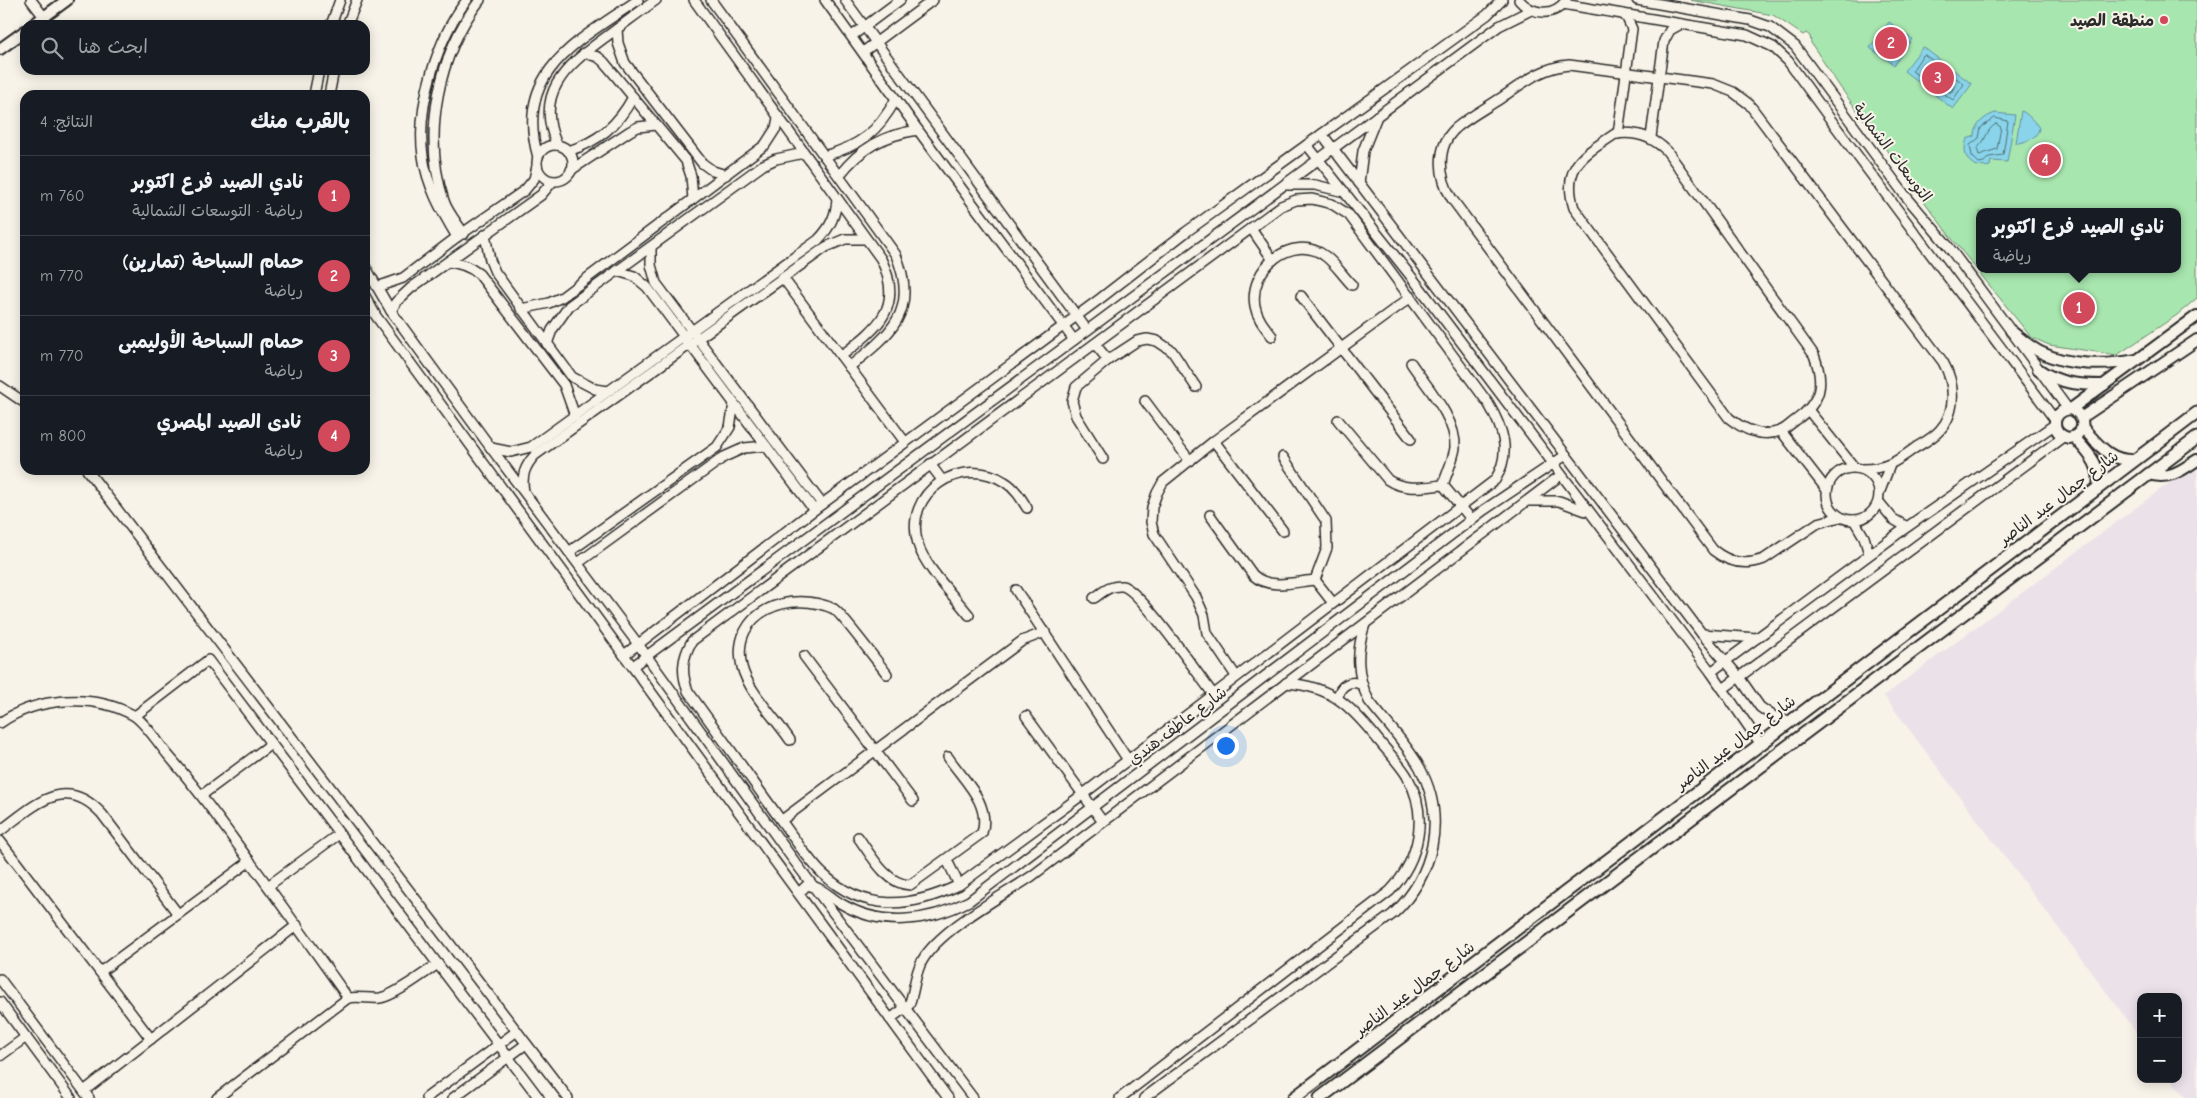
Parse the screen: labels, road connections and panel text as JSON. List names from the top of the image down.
{
  "streets": {
    "main road": ["شارع جمال عبد الناصر"],
    "street": ["التوسعات الشمالية", "شارع عاطف هندي"]
  },
  "places": ["منطقة الصيد"],
  "page": {
    "search": "ابحث هنا",
    "pins": [
      "2",
      "3",
      "4",
      "1"
    ],
    "heading": ["بالقرب منك", "النتائج: 4"],
    "list": [
      {
        "mark": "1",
        "name": "نادي الصيد فرع اكتوبر",
        "note": "رياضة · التوسعات الشمالية",
        "value": "760 m"
      },
      {
        "mark": "2",
        "name": "حمام السباحة (تمارين)",
        "note": "رياضة",
        "value": "770 m"
      },
      {
        "mark": "3",
        "name": "حمام السباحة الأوليمبى",
        "note": "رياضة",
        "value": "770 m"
      },
      {
        "mark": "4",
        "name": "نادى الصيد المصري",
        "note": "رياضة",
        "value": "800 m"
      }
    ],
    "popup": ["نادي الصيد فرع اكتوبر", "رياضة"],
    "map_buttons": ["+", "−"]
  }
}
